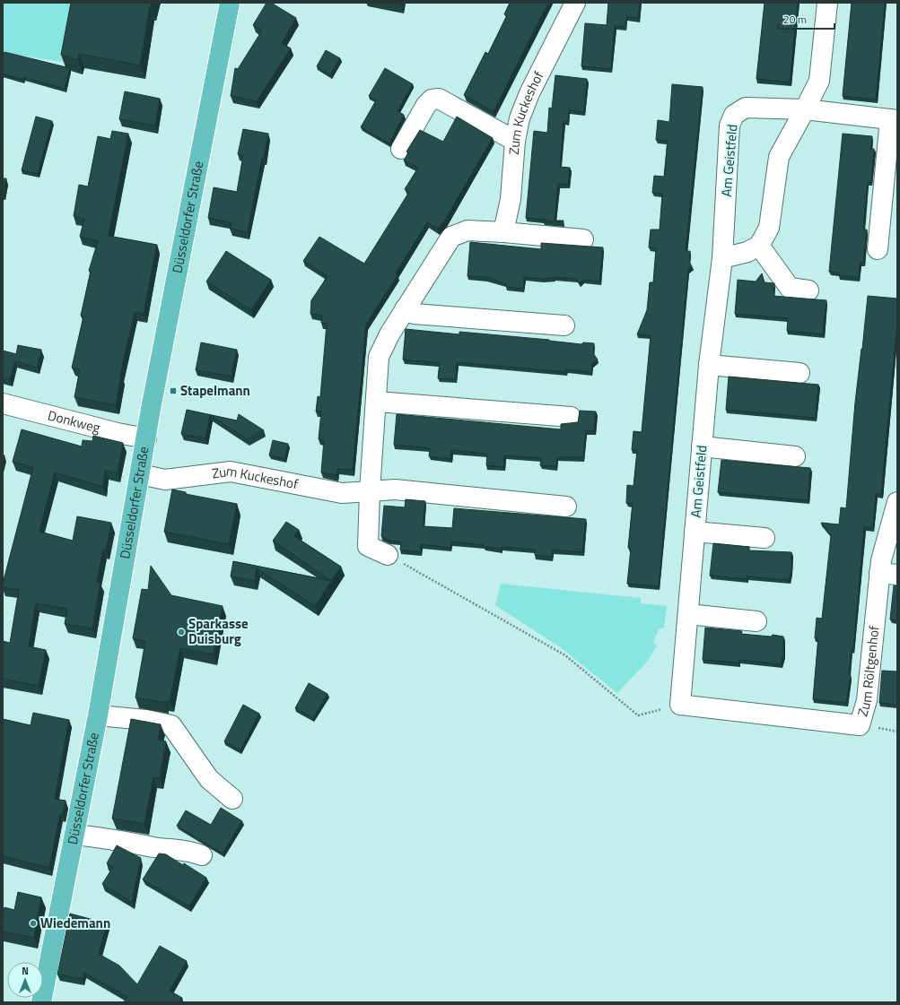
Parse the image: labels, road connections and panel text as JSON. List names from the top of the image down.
{
  "streets": {
    "main road": ["Düsseldorfer Straße"],
    "street": [
      "Zum Kuckeshof",
      "Am Geistfeld",
      "Donkweg",
      "Zum Röltgenhof"
    ]
  },
  "crossings": [
    ["Zum Kuckeshof", "Düsseldorfer Straße"],
    ["Am Geistfeld", "Zum Röltgenhof"],
    ["Düsseldorfer Straße", "Donkweg"]
  ],
  "places": {
    "transit": ["Stapelmann"],
    "other": ["Sparkasse Duisburg", "Wiedemann"]
  },
  "scale_bar": "20 m",
  "north": "top"
}
